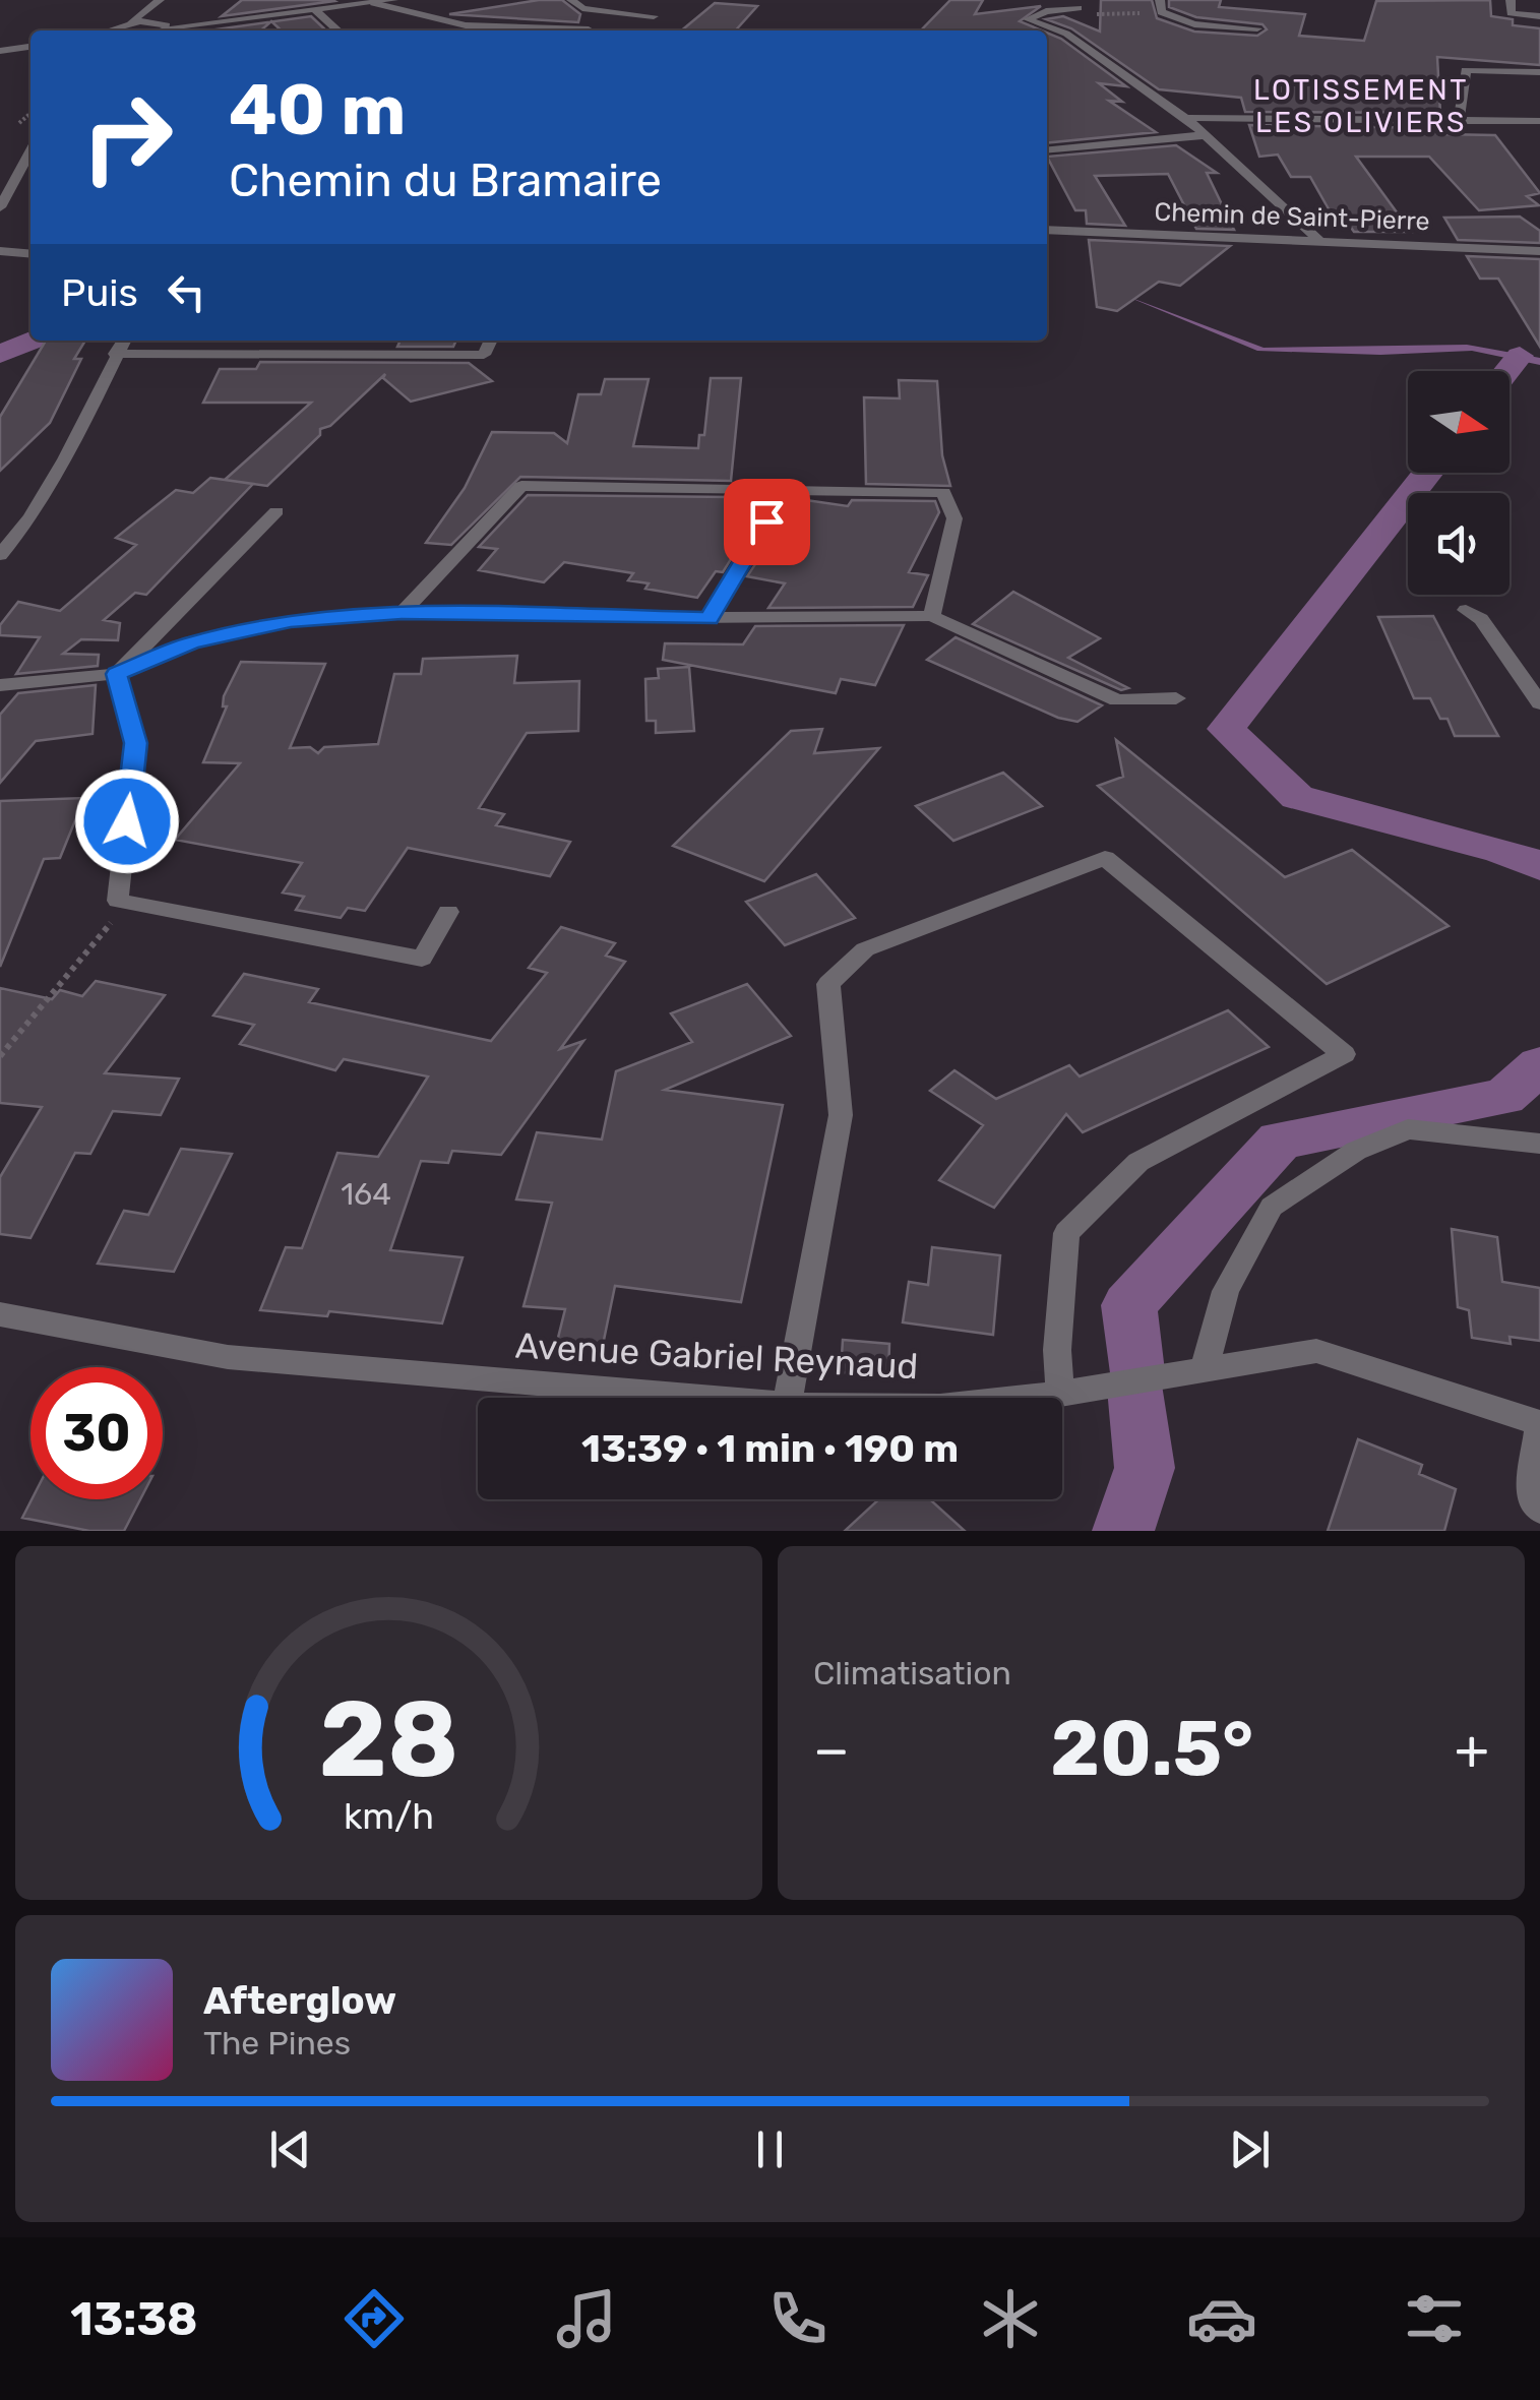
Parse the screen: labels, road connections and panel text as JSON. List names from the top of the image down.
{
  "streets": {
    "street": ["Chemin de Saint-Pierre", "Avenue Gabriel Reynaud"]
  },
  "districts": ["LOTISSEMENT LES OLIVIERS"],
  "house_numbers": ["164"],
  "north": "right",
  "page": {
    "turn": ["40 m", "Chemin du Bramaire"],
    "then": "Puis",
    "limit": "30",
    "trip": "13:39 · 1 min · 190 m",
    "tile": "Climatisation",
    "heat": ["−", "20.5°", "+"],
    "song": ["Afterglow", "The Pines"],
    "tabs": "13:38",
    "gauge": ["28", "km/h"]
  }
}
